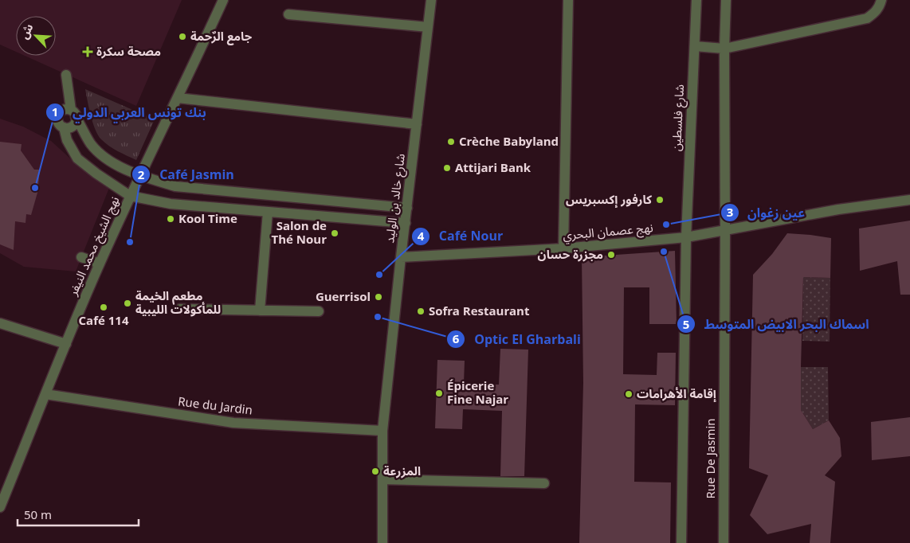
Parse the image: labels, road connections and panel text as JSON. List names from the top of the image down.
{
  "streets": {
    "street": [
      "شارع فلسطين",
      "شارع خالد بن الوليد",
      "نهج عصمان البحري",
      "نهج الشيخ محمد النيفر",
      "Rue du Jardin",
      "Rue De Jasmin"
    ]
  },
  "crossings": [
    ["شارع فلسطين", "نهج عصمان البحري"],
    ["شارع خالد بن الوليد", "نهج عصمان البحري"],
    ["شارع خالد بن الوليد", "Rue du Jardin"],
    ["نهج عصمان البحري", "Rue De Jasmin"],
    ["نهج الشيخ محمد النيفر", "Rue du Jardin"]
  ],
  "places": {
    "other": [
      "جامع الرٌحمة",
      "Crèche Babyland",
      "Attijari Bank",
      "بنك تونس العربي الدولي",
      "كارفور إكسبريس",
      "Kool Time",
      "عين زغوان",
      "Salon de Thé Nour",
      "Café Jasmin",
      "اسماك البحر الابيض المتوسط",
      "مجزرة حسان",
      "Café Nour",
      "Guerrisol",
      "مطعم الخيمة للمأكولات الليبية",
      "Café 114",
      "Sofra Restaurant",
      "Optic El Gharbali",
      "Épicerie Fine Najar",
      "إقامة الأهرامات",
      "المزرعة"
    ],
    "health": ["مصحة سكرة"]
  },
  "scale_bar": "50 m",
  "north": "top left"
}
